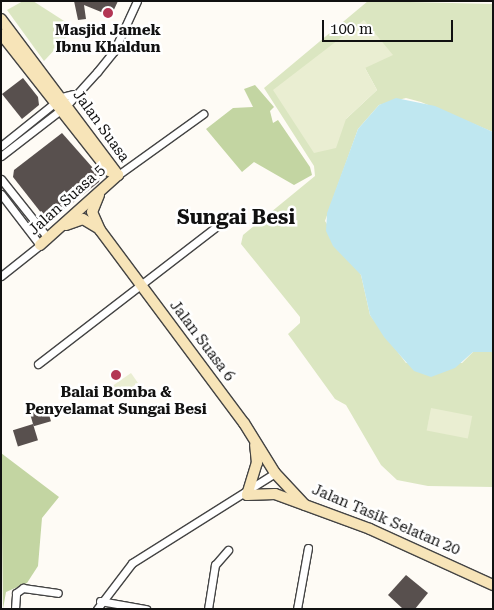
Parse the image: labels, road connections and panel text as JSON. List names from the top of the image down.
{
  "streets": {
    "street": [
      "Jalan Suasa",
      "Jalan Suasa 5",
      "Jalan Suasa 6",
      "Jalan Tasik Selatan 20"
    ]
  },
  "crossings": [
    ["Jalan Suasa", "Jalan Suasa 5"],
    ["Jalan Suasa 5", "Jalan Suasa 6"],
    ["Jalan Suasa 6", "Jalan Tasik Selatan 20"]
  ],
  "districts": ["Sungai Besi"],
  "places": ["Masjid Jamek Ibnu Khaldun", "Balai Bomba & Penyelamat Sungai Besi"],
  "scale_bar": "100 m"
}
